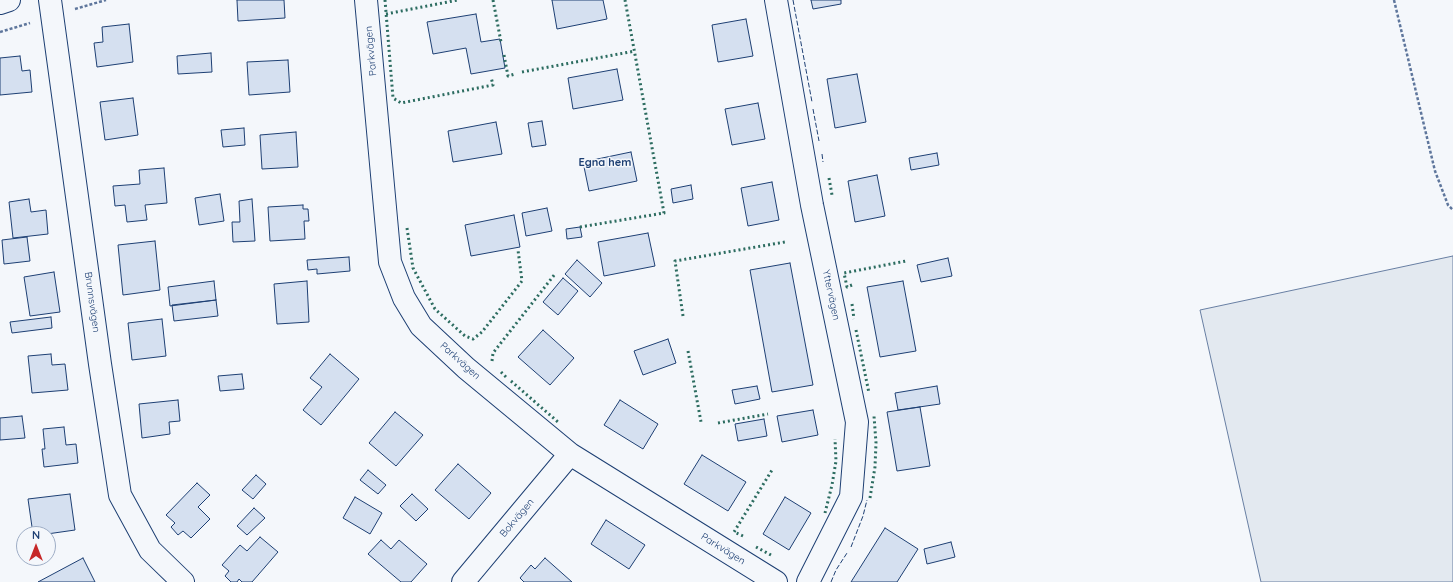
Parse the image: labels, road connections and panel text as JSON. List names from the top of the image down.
{
  "streets": {
    "street": [
      "Parkvägen",
      "Yttervägen",
      "Brunnsvägen",
      "Bokvägen"
    ]
  },
  "crossings": [
    ["Parkvägen", "Bokvägen"]
  ],
  "districts": ["Egna hem"],
  "north": "top"
}
